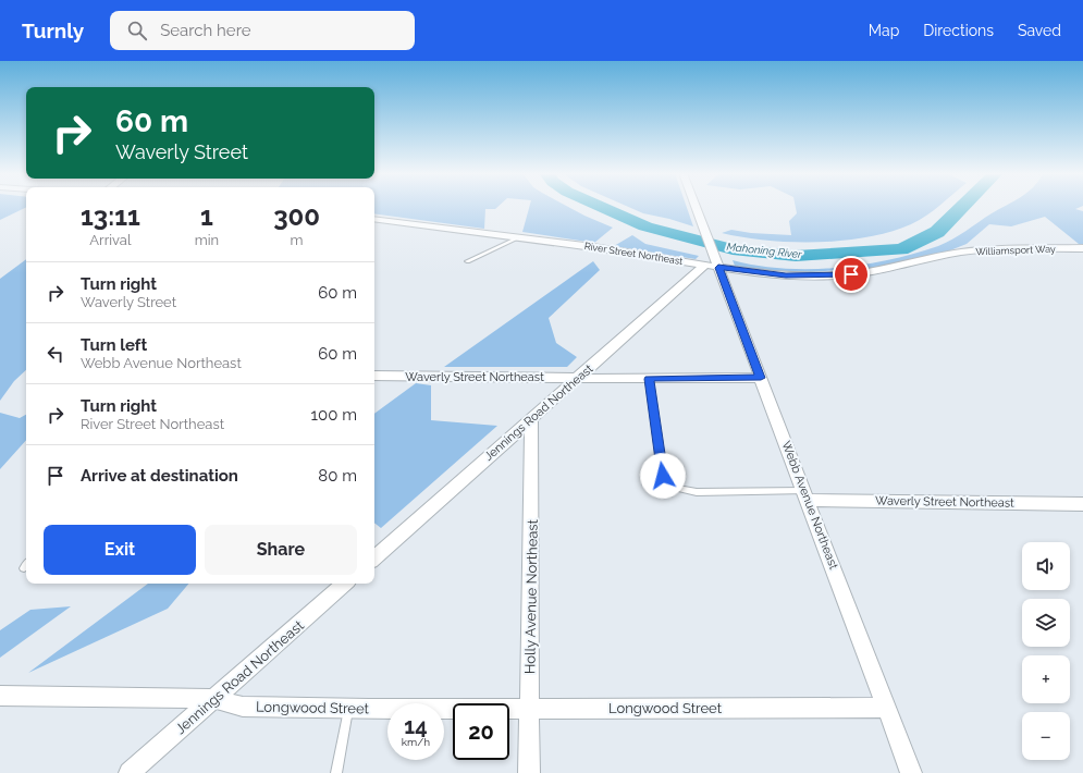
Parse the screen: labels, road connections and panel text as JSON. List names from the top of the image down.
{
  "streets": {
    "street": [
      "Williamsport Way",
      "River Street Northeast",
      "Waverly Street Northeast",
      "Jennings Road Northeast",
      "Webb Avenue Northeast",
      "Holly Avenue Northeast",
      "Longwood Street"
    ]
  },
  "crossings": [
    ["Williamsport Way", "River Street Northeast"],
    ["River Street Northeast", "Jennings Road Northeast"],
    ["River Street Northeast", "Webb Avenue Northeast"],
    ["Waverly Street Northeast", "Jennings Road Northeast"],
    ["Waverly Street Northeast", "Webb Avenue Northeast"],
    ["Jennings Road Northeast", "Webb Avenue Northeast"],
    ["Jennings Road Northeast", "Holly Avenue Northeast"],
    ["Jennings Road Northeast", "Longwood Street"],
    ["Webb Avenue Northeast", "Longwood Street"],
    ["Holly Avenue Northeast", "Longwood Street"]
  ],
  "water": ["Mahoning River"],
  "page": {
    "header": "Turnly",
    "search": "Search here",
    "nav": ["Map", "Directions", "Saved"],
    "turn": ["60 m", "Waverly Street"],
    "eta": [
      "13:11",
      "Arrival",
      "1",
      "min",
      "300",
      "m"
    ],
    "list": [
      {
        "name": "Turn right",
        "note": "Waverly Street",
        "value": "60 m"
      },
      {
        "name": "Turn left",
        "note": "Webb Avenue Northeast",
        "value": "60 m"
      },
      {
        "name": "Turn right",
        "note": "River Street Northeast",
        "value": "100 m"
      },
      {
        "name": "Arrive at destination",
        "value": "80 m"
      }
    ],
    "buttons": ["Exit", "Share"],
    "map_buttons": ["+", "−"],
    "speed": "14 km/h",
    "limit": "20"
  }
}
